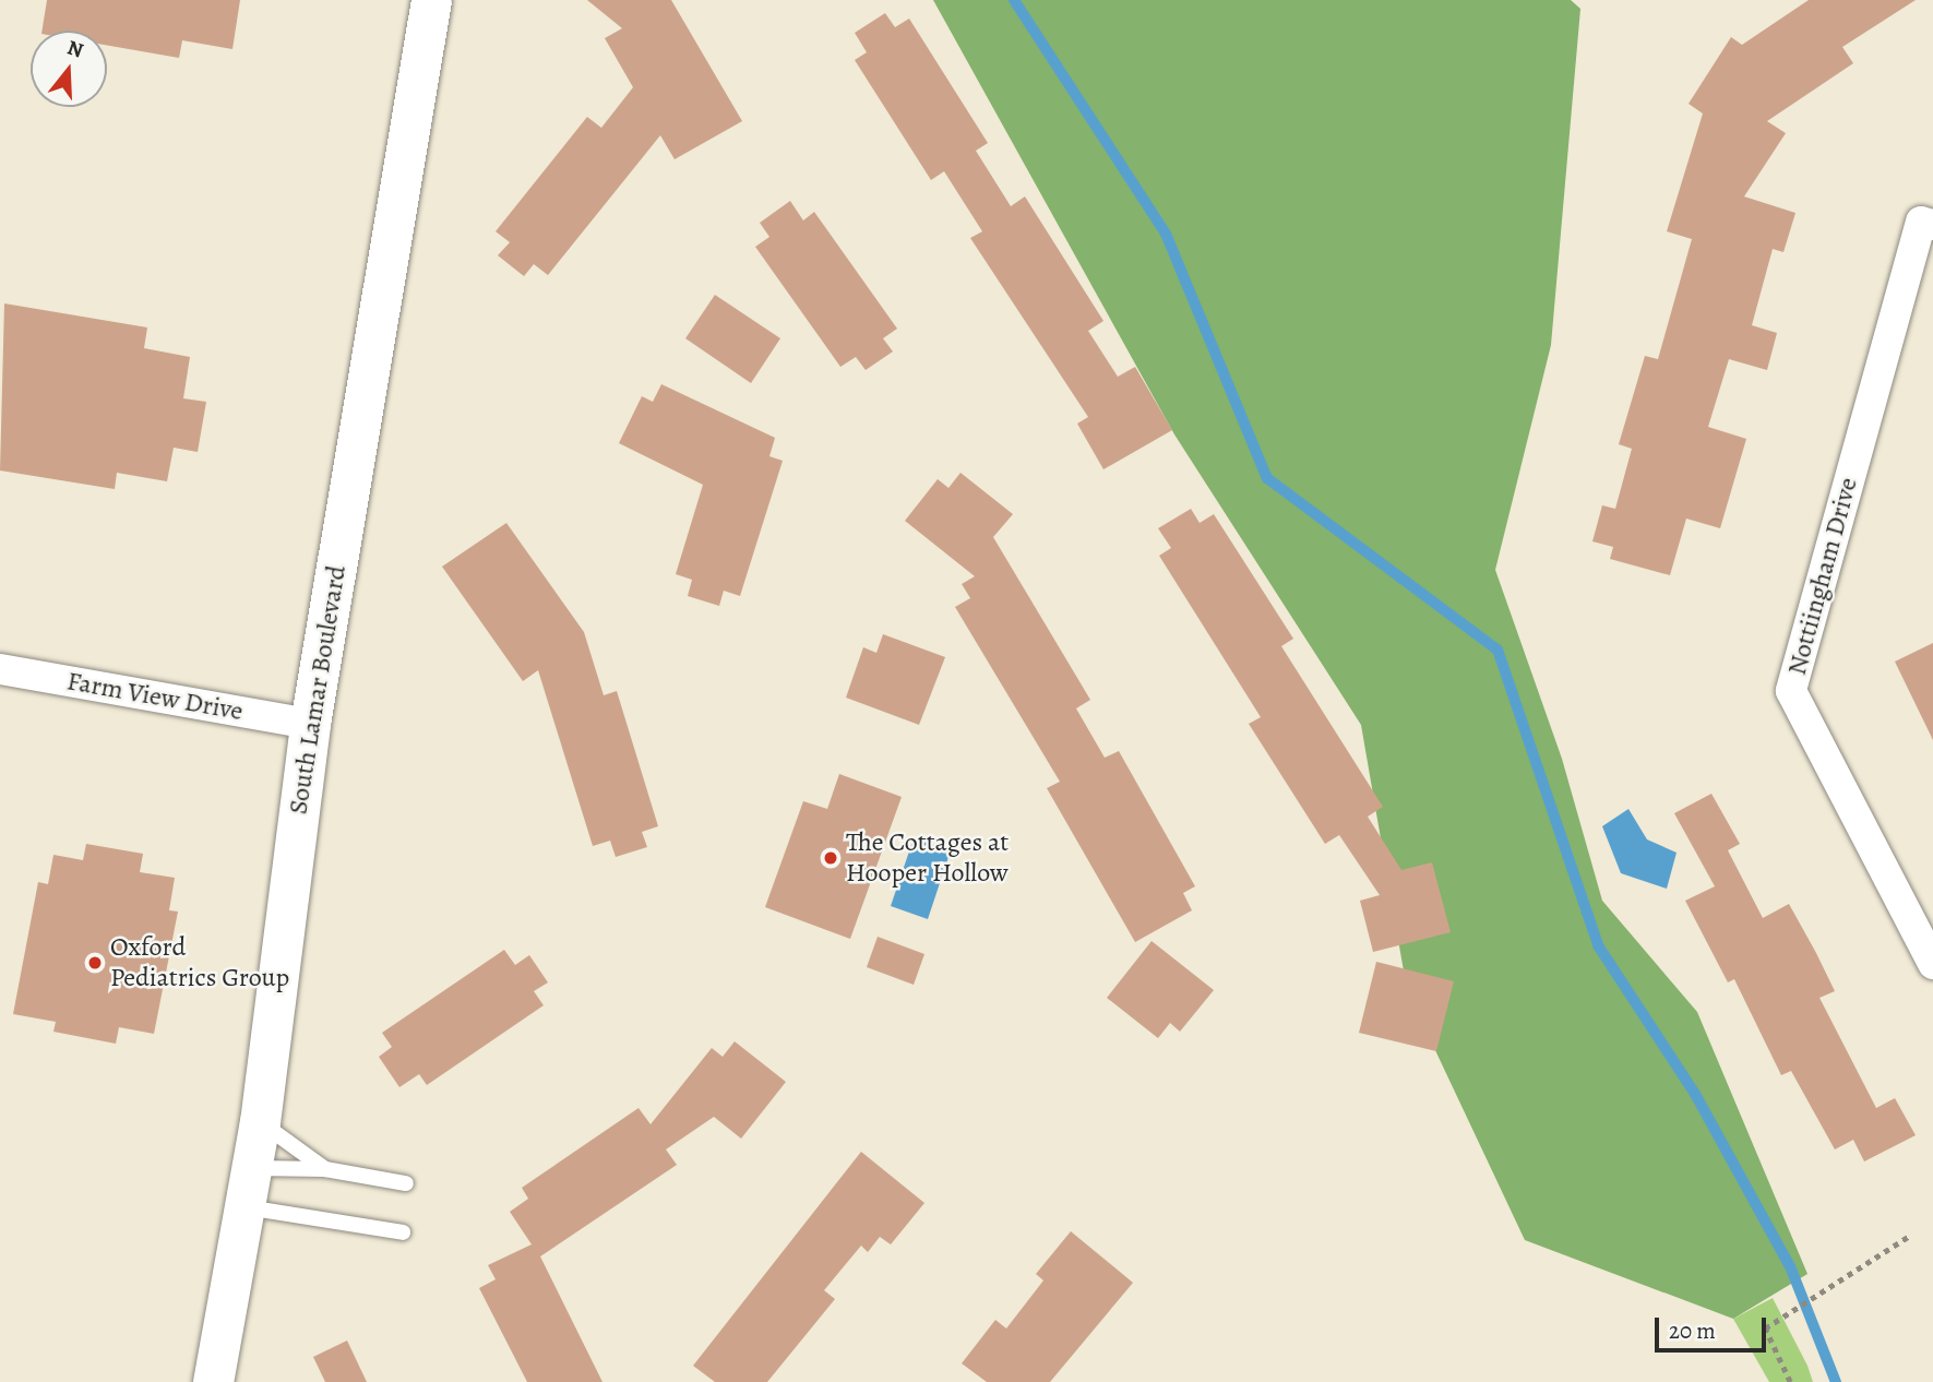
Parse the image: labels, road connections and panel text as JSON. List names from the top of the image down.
{
  "streets": {
    "street": ["Nottiingham Drive", "South Lamar Boulevard", "Farm View Drive"]
  },
  "crossings": [
    ["South Lamar Boulevard", "Farm View Drive"]
  ],
  "places": ["The Cottages at Hooper Hollow", "Oxford Pediatrics Group"],
  "scale_bar": "20 m",
  "north": "top"
}
